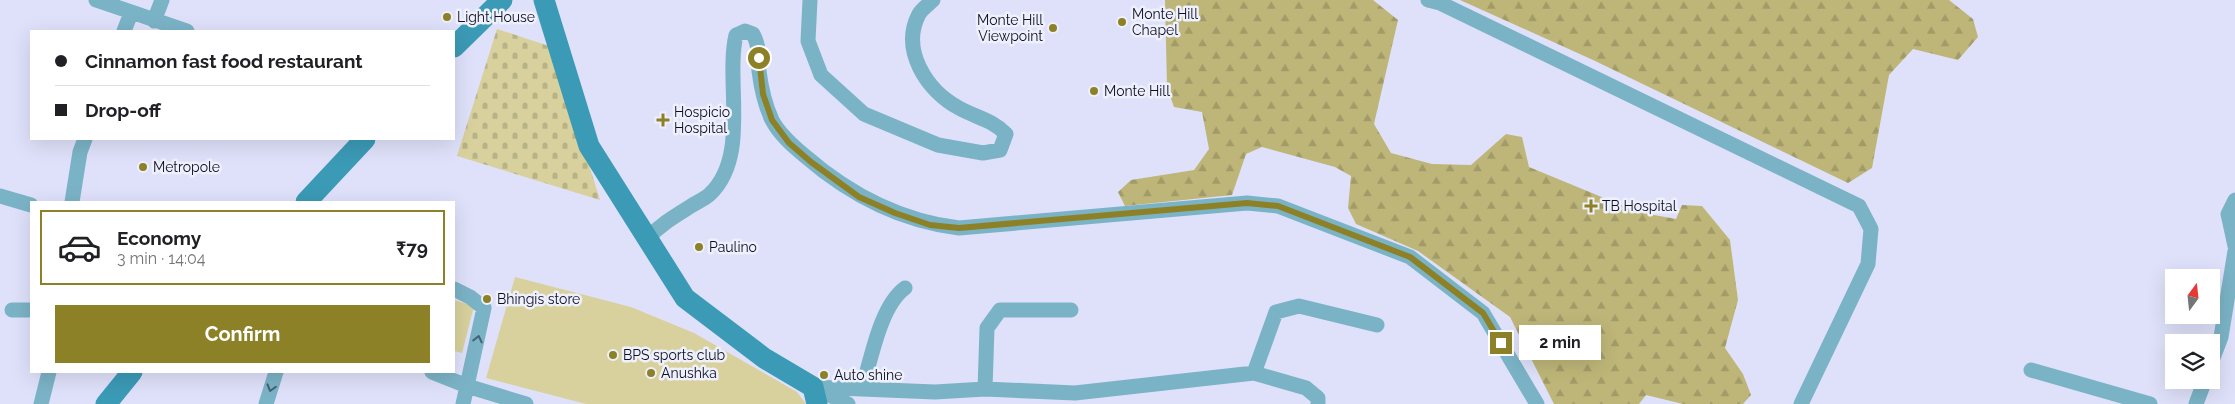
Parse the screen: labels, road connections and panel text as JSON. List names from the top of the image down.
{
  "places": {
    "other": [
      "Light House",
      "Monte Hill Chapel",
      "Monte Hill Viewpoint",
      "Monte Hill",
      "Metropole",
      "Paulino",
      "Bhingis store",
      "BPS sports club",
      "Anushka",
      "Auto shine"
    ],
    "health": ["Hospicio Hospital", "TB Hospital"]
  },
  "north": "top",
  "page": {
    "banner": ["Cinnamon fast food restaurant", "Drop-off"],
    "list": [
      {
        "name": "Economy",
        "note": "3 min · 14:04",
        "value": "₹79"
      }
    ],
    "buttons": "Confirm",
    "bubble": "2 min"
  }
}
